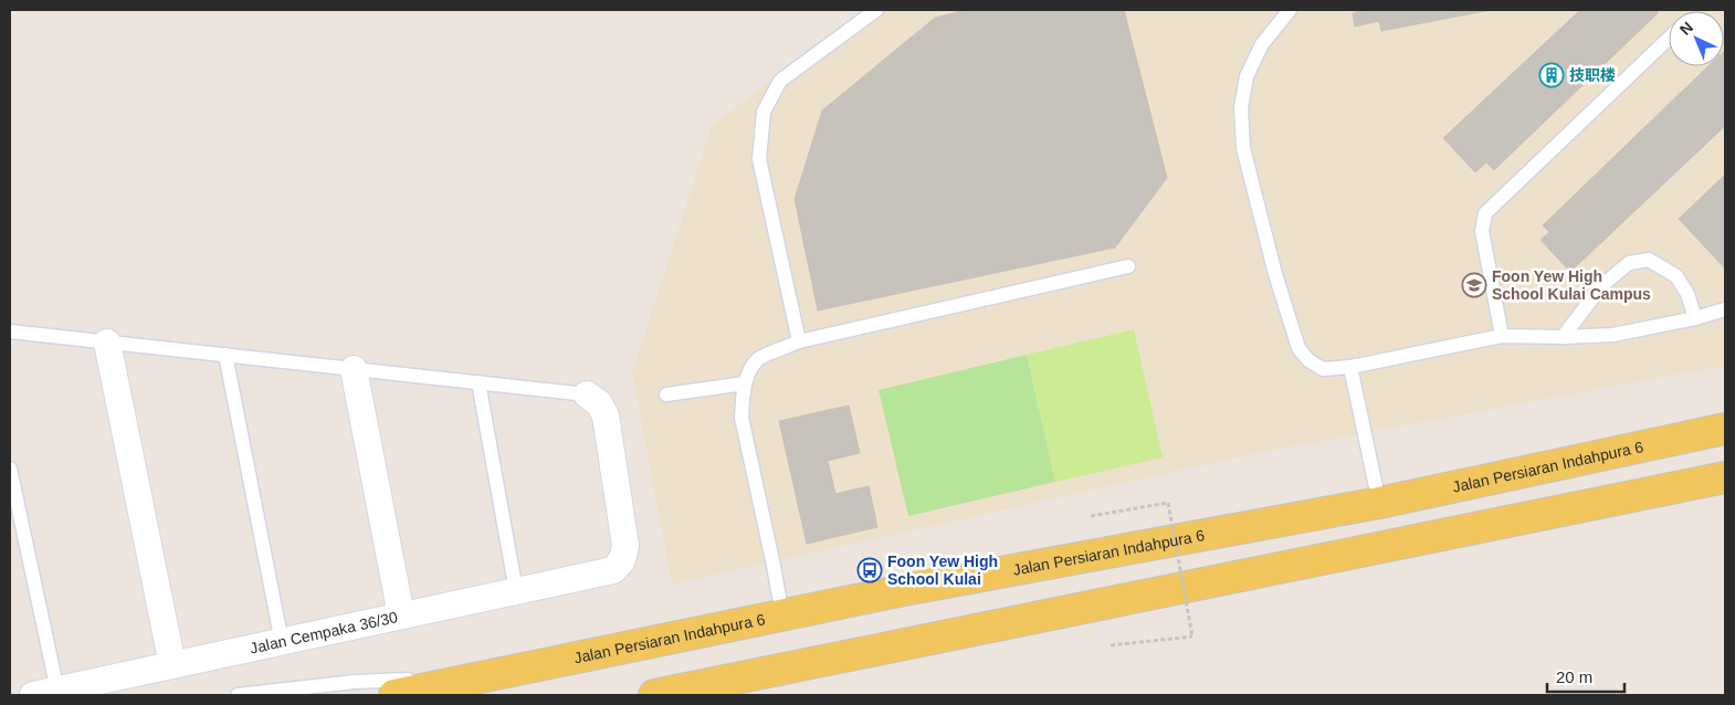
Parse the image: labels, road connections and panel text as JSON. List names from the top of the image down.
{
  "streets": {
    "main road": ["Jalan Persiaran Indahpura 6"],
    "street": ["Jalan Cempaka 36/30"]
  },
  "places": {
    "building": ["技职楼"],
    "school or university": ["Foon Yew High School Kulai Campus"],
    "bus stop": ["Foon Yew High School Kulai"]
  },
  "scale_bar": "20 m",
  "north": "top left"
}
